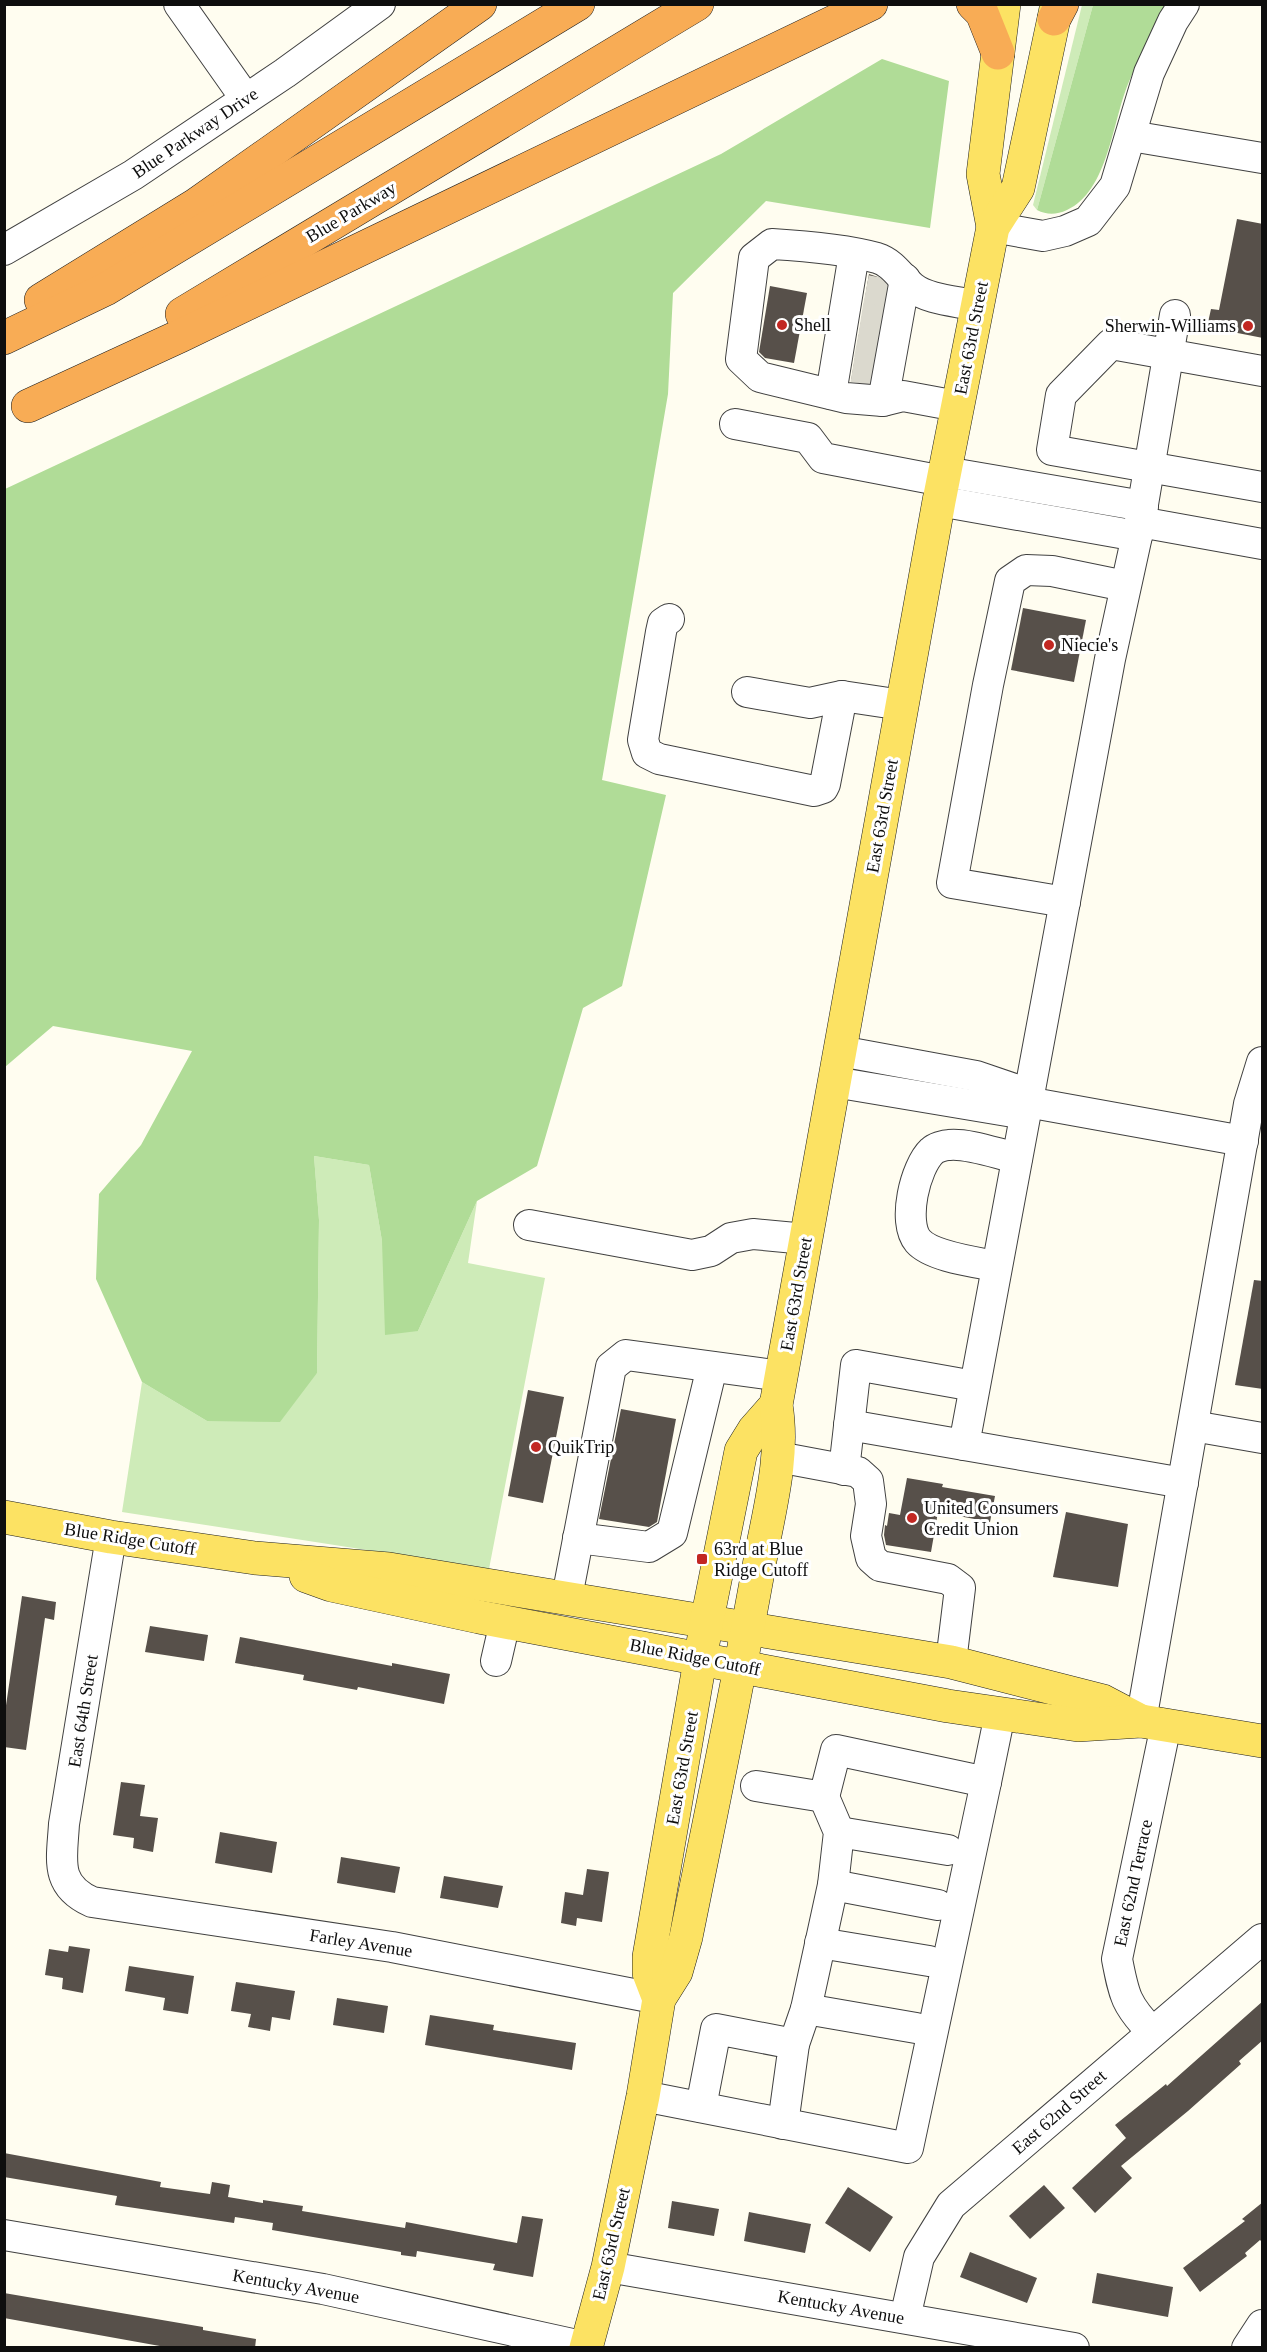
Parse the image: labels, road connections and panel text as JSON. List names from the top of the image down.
{
  "streets": {
    "highway": ["Blue Parkway"],
    "main road": ["East 63rd Street", "Blue Ridge Cutoff"],
    "street": [
      "Blue Parkway Drive",
      "East 64th Street",
      "East 62nd Terrace",
      "Farley Avenue",
      "East 62nd Street",
      "Kentucky Avenue"
    ]
  },
  "crossings": [
    ["East 63rd Street", "Blue Ridge Cutoff"],
    ["East 63rd Street", "Farley Avenue"],
    ["East 63rd Street", "Kentucky Avenue"],
    ["Blue Ridge Cutoff", "East 64th Street"],
    ["Blue Ridge Cutoff", "East 62nd Terrace"],
    ["East 64th Street", "Farley Avenue"],
    ["East 62nd Terrace", "East 62nd Street"],
    ["East 62nd Street", "Kentucky Avenue"]
  ],
  "places": {
    "other": [
      "Shell",
      "Sherwin-Williams",
      "Niecie's",
      "QuikTrip",
      "United Consumers Credit Union"
    ],
    "transit": ["63rd at Blue Ridge Cutoff"]
  }
}
